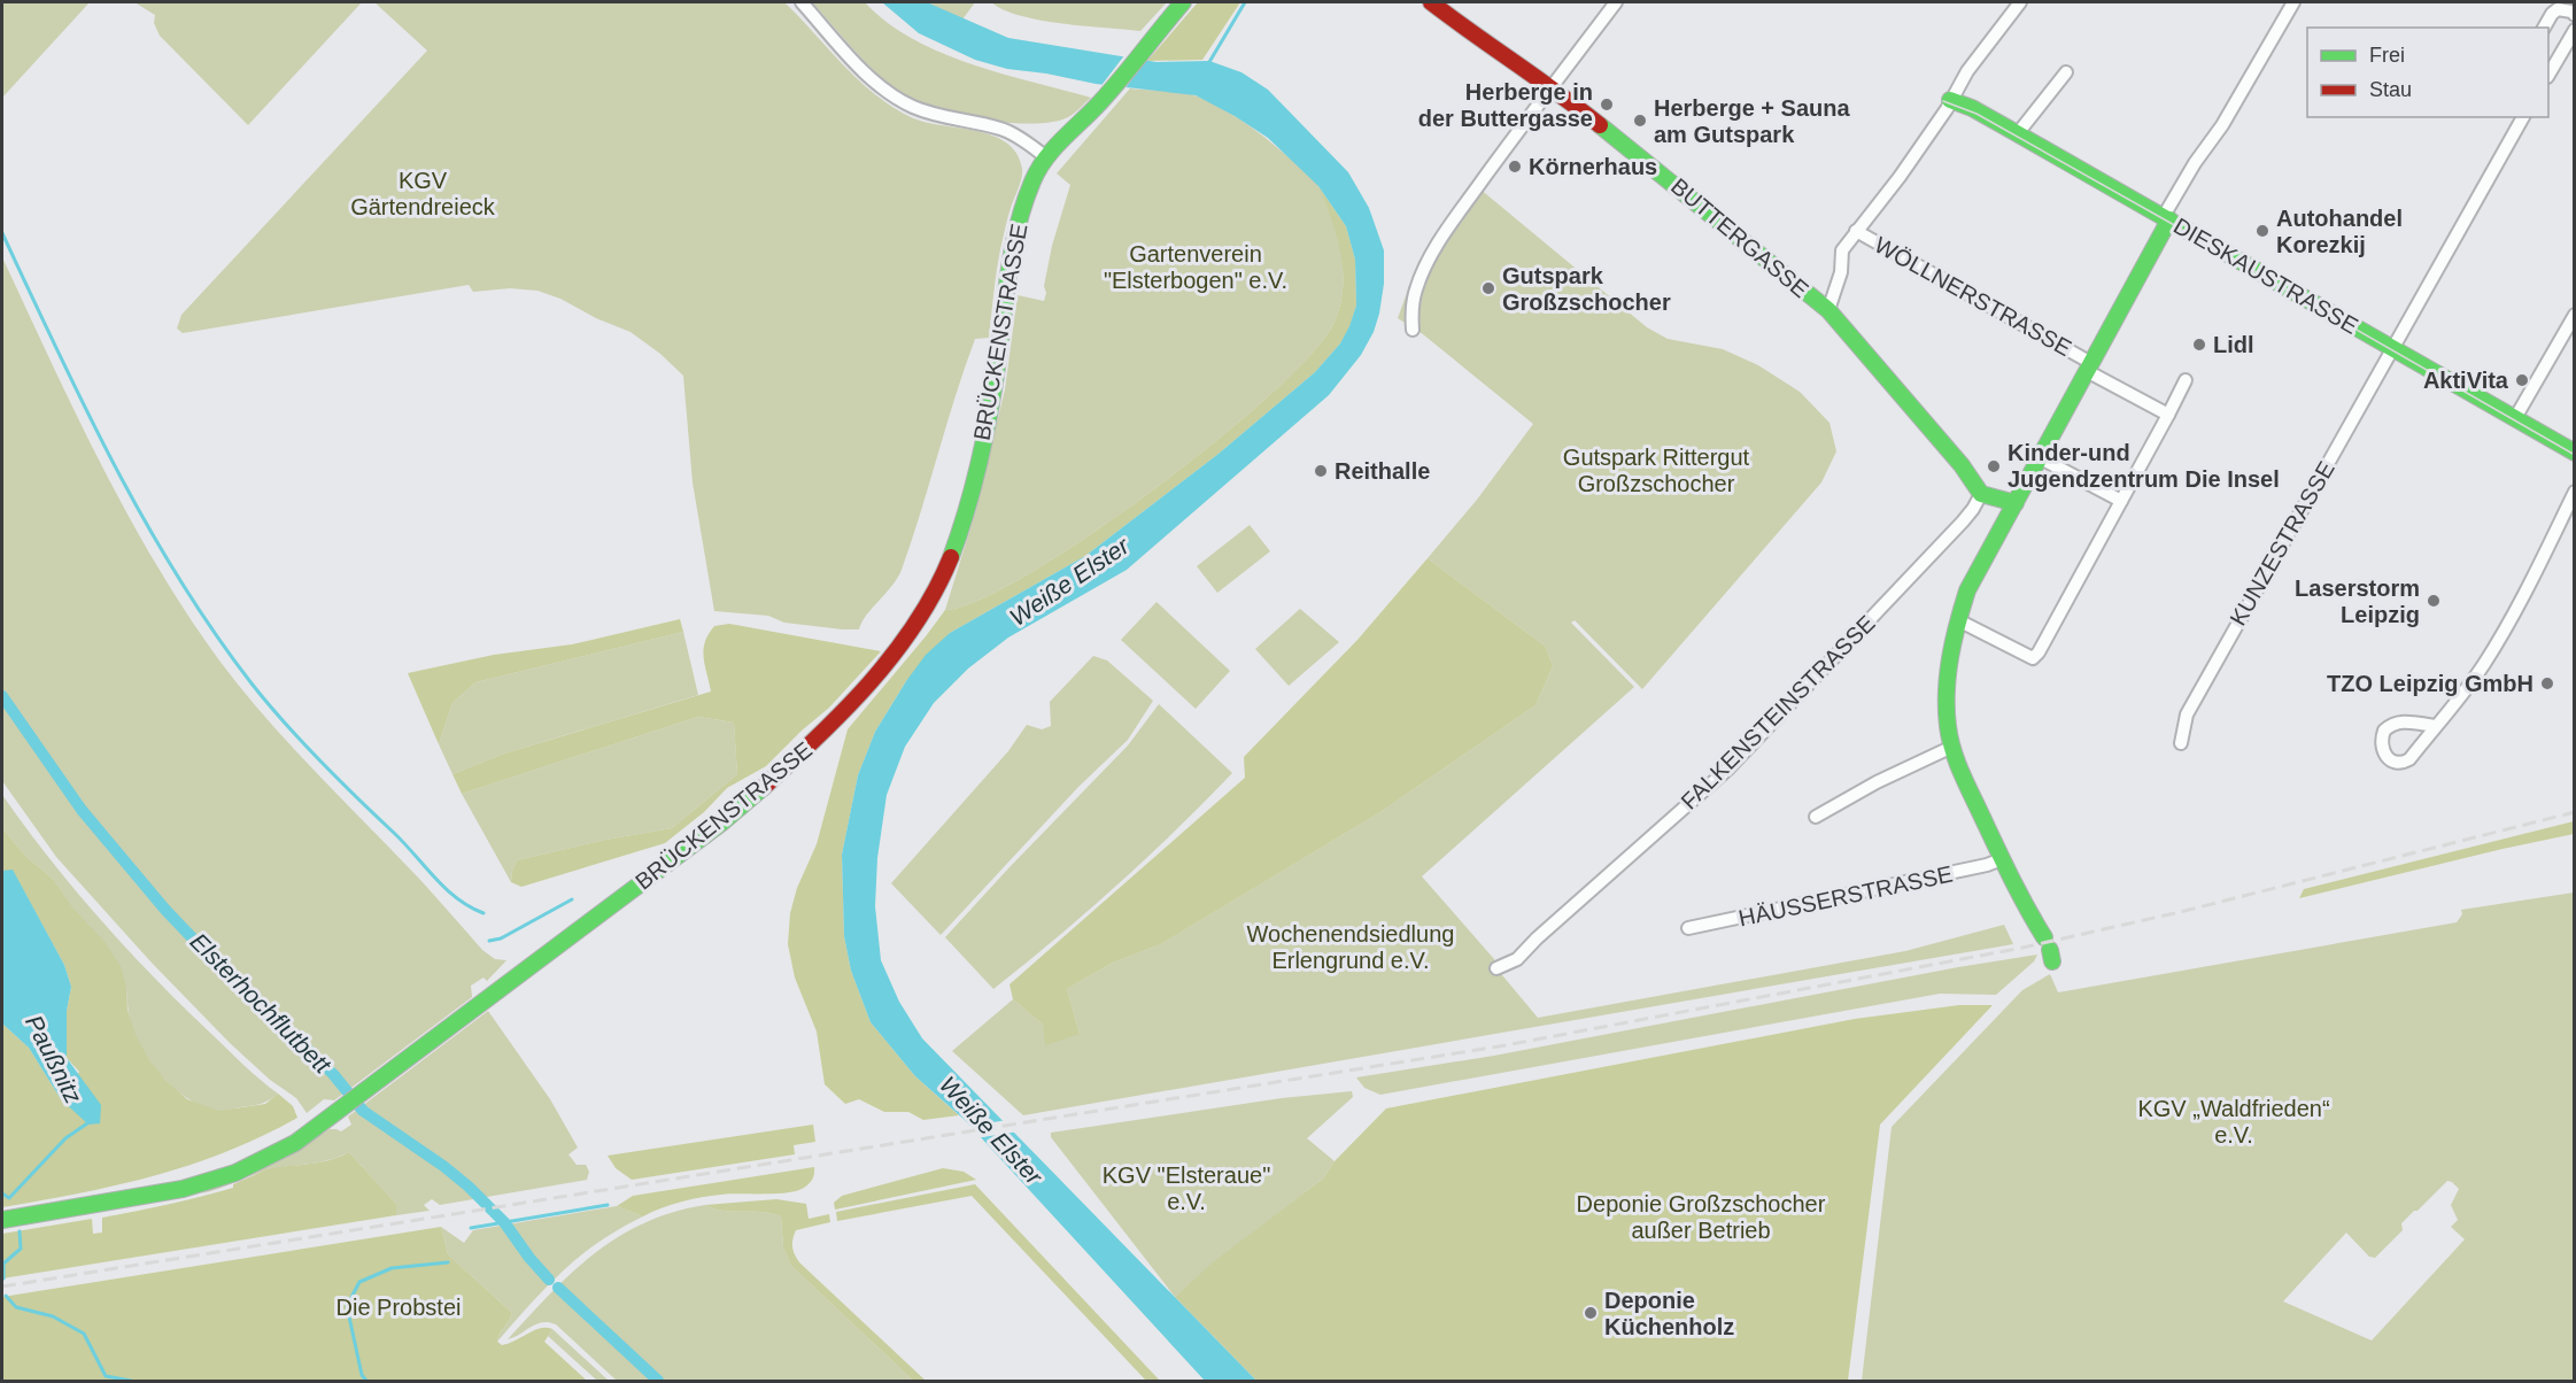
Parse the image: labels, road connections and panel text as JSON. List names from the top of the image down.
{
  "streets": {
    "main road": ["BUTTERGASSE", "DIESKAUSTRASSE", "BRÜCKENSTRASSE"],
    "street": [
      "WÖLLNERSTRASSE",
      "KUNZESTRASSE",
      "FALKENSTEINSTRASSE",
      "HÄUSSERSTRASSE"
    ]
  },
  "crossings": [
    ["BUTTERGASSE", "FALKENSTEINSTRASSE"],
    ["DIESKAUSTRASSE", "KUNZESTRASSE"]
  ],
  "water": ["Weiße Elster", "Elsterhochflutbett", "Paußnitz"],
  "parks": [
    "KGV Gärtendreieck",
    "Gartenverein \"Elsterbogen\" e.V.",
    "Gutspark Rittergut Großzschocher",
    "Wochenendsiedlung Erlengrund e.V.",
    "KGV „Waldfrieden“ e.V.",
    "KGV \"Elsteraue\" e.V.",
    "Deponie Großzschocher außer Betrieb",
    "Die Probstei"
  ],
  "places": [
    "Herberge in der Buttergasse",
    "Herberge + Sauna am Gutspark",
    "Körnerhaus",
    "Autohandel Korezkij",
    "Gutspark Großzschocher",
    "Lidl",
    "AktiVita",
    "Kinder-und Jugendzentrum Die Insel",
    "Reithalle",
    "Laserstorm Leipzig",
    "TZO Leipzig GmbH",
    "Deponie Küchenholz"
  ],
  "legend": ["Frei", "Stau"]
}
